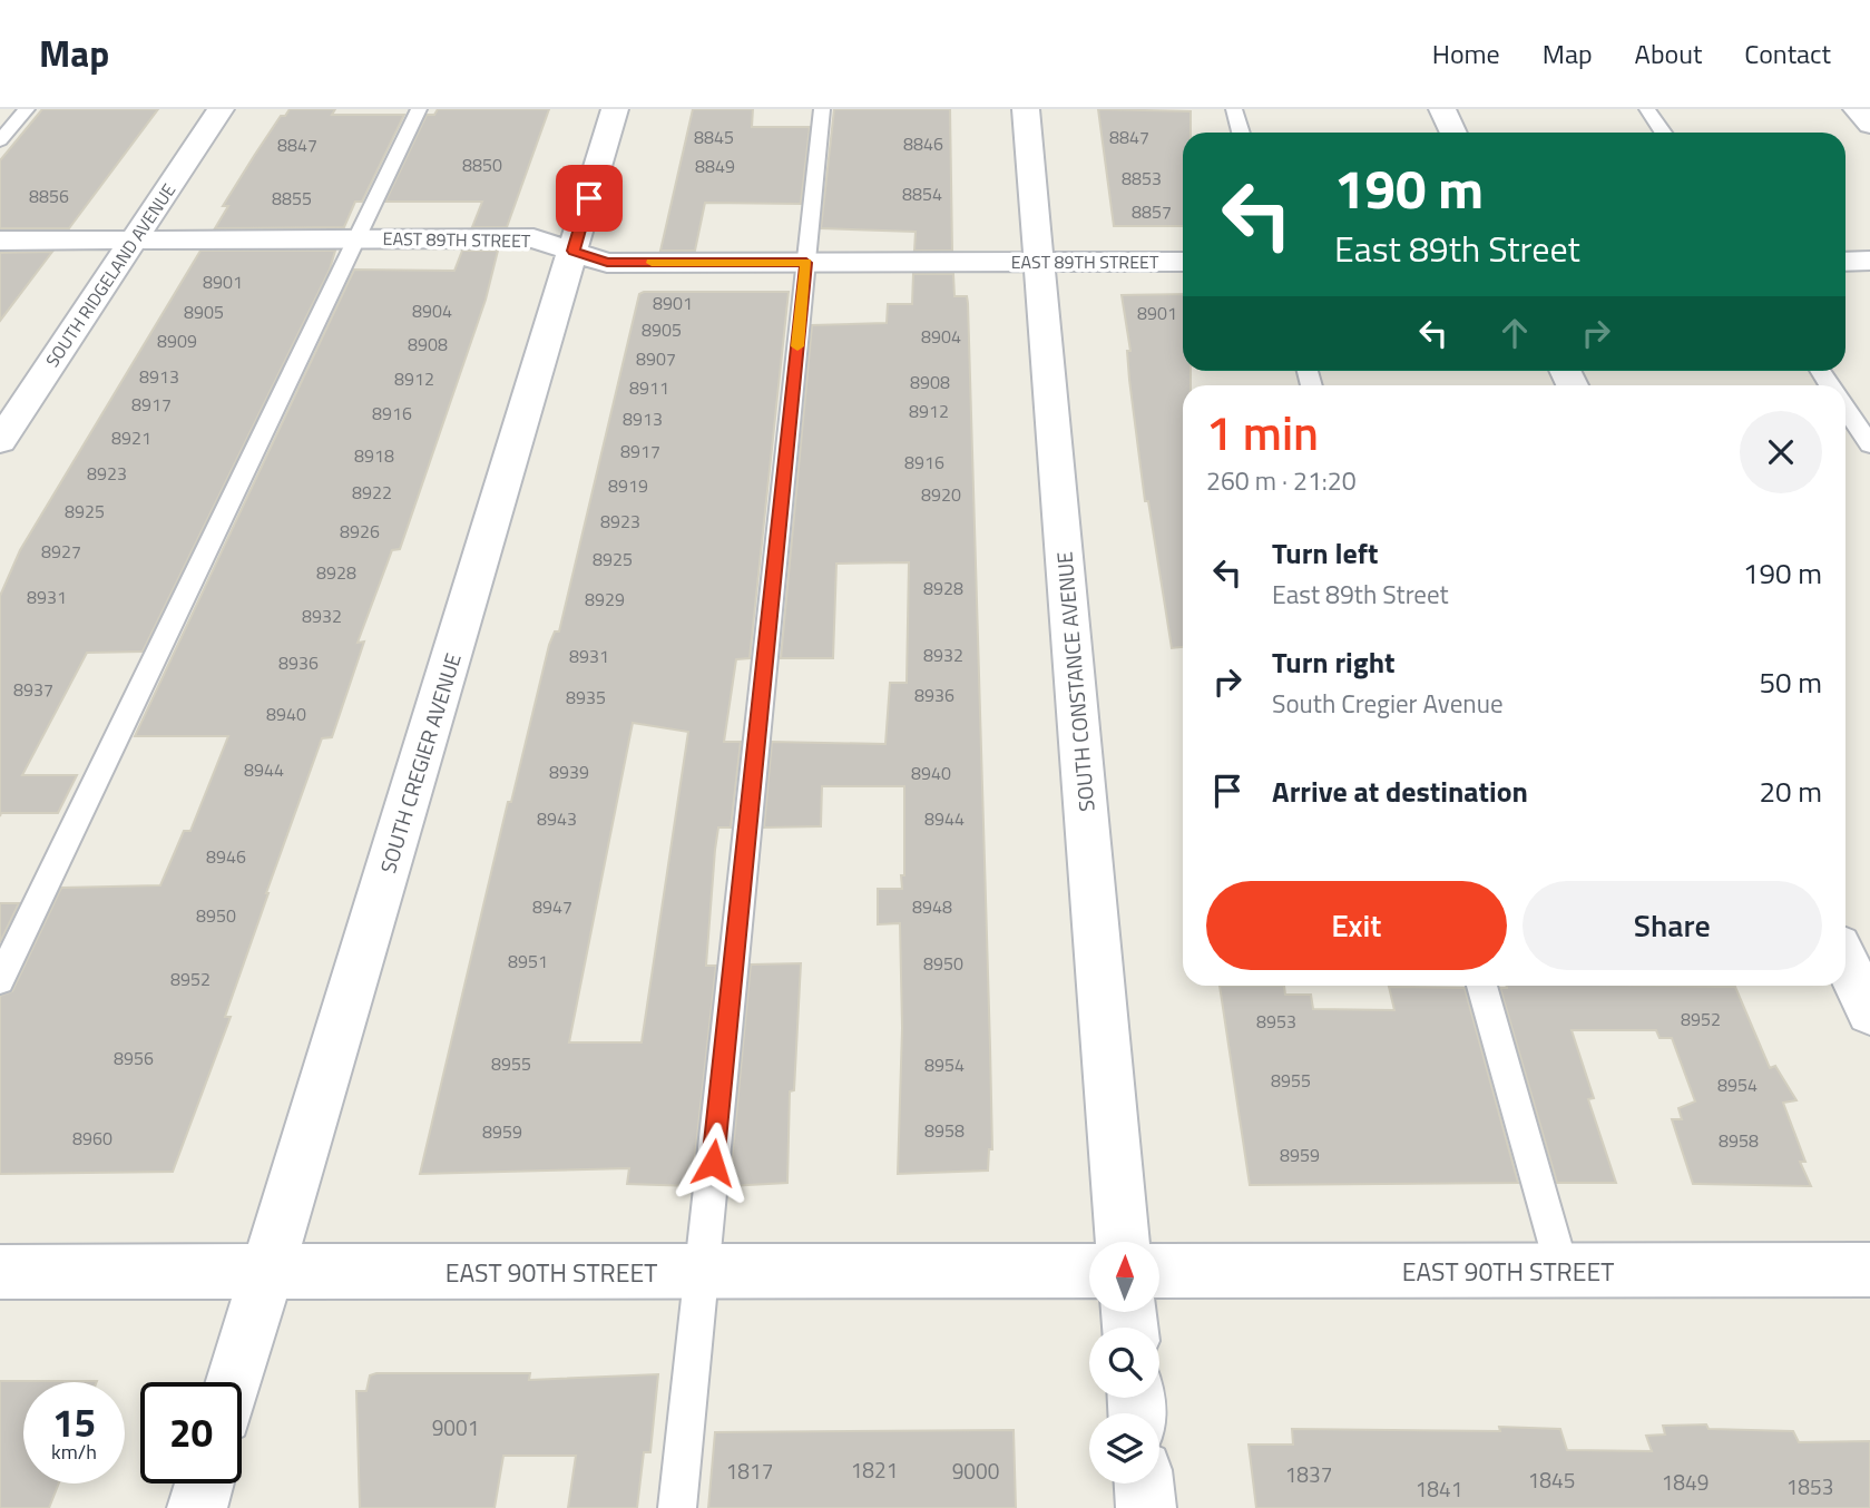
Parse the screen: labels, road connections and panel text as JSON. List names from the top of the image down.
{
  "streets": {
    "street": [
      "EAST 89TH STREET",
      "SOUTH RIDGELAND AVENUE",
      "SOUTH CONSTANCE AVENUE",
      "SOUTH CREGIER AVENUE",
      "EAST 90TH STREET"
    ]
  },
  "crossings": [
    ["EAST 89TH STREET", "SOUTH RIDGELAND AVENUE"],
    ["EAST 89TH STREET", "SOUTH CONSTANCE AVENUE"],
    ["EAST 89TH STREET", "SOUTH CREGIER AVENUE"],
    ["SOUTH CREGIER AVENUE", "EAST 90TH STREET"]
  ],
  "house_numbers": [
    "8845",
    "8847",
    "8846",
    "8847",
    "8850",
    "8849",
    "8853",
    "8854",
    "8856",
    "8855",
    "8857",
    "8901",
    "8901",
    "8904",
    "8905",
    "8901",
    "8905",
    "8904",
    "8909",
    "8908",
    "8907",
    "8913",
    "8912",
    "8908",
    "8911",
    "8917",
    "8912",
    "8916",
    "8913",
    "8921",
    "8917",
    "8918",
    "8916",
    "8923",
    "8919",
    "8922",
    "8920",
    "8925",
    "8923",
    "8926",
    "8927",
    "8925",
    "8928",
    "8928",
    "8931",
    "8929",
    "8932",
    "8932",
    "8931",
    "8936",
    "8937",
    "8936",
    "8935",
    "8940",
    "8944",
    "8939",
    "8940",
    "8943",
    "8944",
    "8946",
    "8947",
    "8948",
    "8950",
    "8951",
    "8950",
    "8952",
    "8952",
    "8953",
    "8956",
    "8955",
    "8954",
    "8955",
    "8954",
    "8958",
    "8959",
    "8960",
    "8958",
    "8959",
    "9001",
    "1821",
    "1817",
    "9000",
    "1837",
    "1845",
    "1849",
    "1853",
    "1841"
  ],
  "north": "top",
  "page": {
    "header": "Map",
    "nav": [
      "Home",
      "Map",
      "About",
      "Contact"
    ],
    "turn": ["190 m", "East 89th Street"],
    "heading": ["1 min", "260 m · 21:20"],
    "list": [
      {
        "name": "Turn left",
        "note": "East 89th Street",
        "value": "190 m"
      },
      {
        "name": "Turn right",
        "note": "South Cregier Avenue",
        "value": "50 m"
      },
      {
        "name": "Arrive at destination",
        "value": "20 m"
      }
    ],
    "buttons": ["Exit", "Share"],
    "speed": "15 km/h",
    "limit": "20"
  }
}
